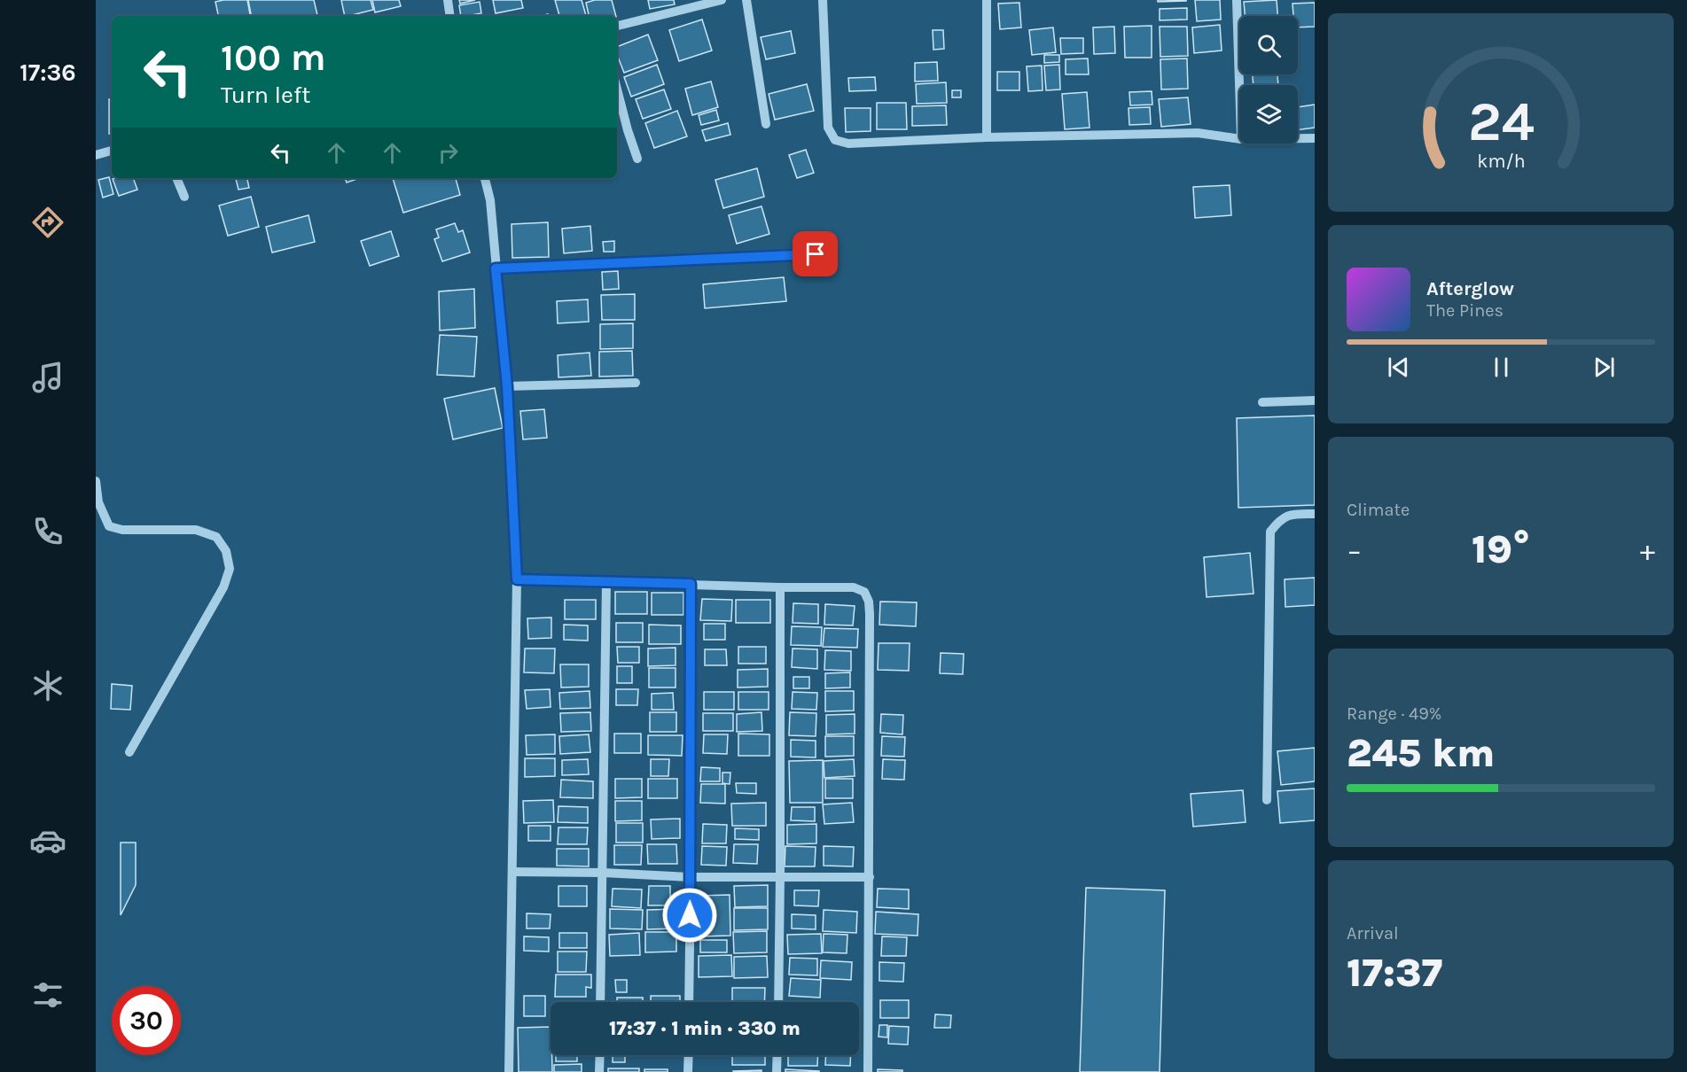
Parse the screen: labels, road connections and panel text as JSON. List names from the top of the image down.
{
  "page": {
    "tabs": "17:36",
    "turn": ["100 m", "Turn left"],
    "song": ["Afterglow", "The Pines"],
    "tile": [
      "Climate",
      ["Range · 49%", "245 km"],
      ["Arrival", "17:37"]
    ],
    "heat": ["−", "19°", "+"],
    "limit": "30",
    "trip": "17:37 · 1 min · 330 m",
    "gauge": ["24", "km/h"]
  }
}
